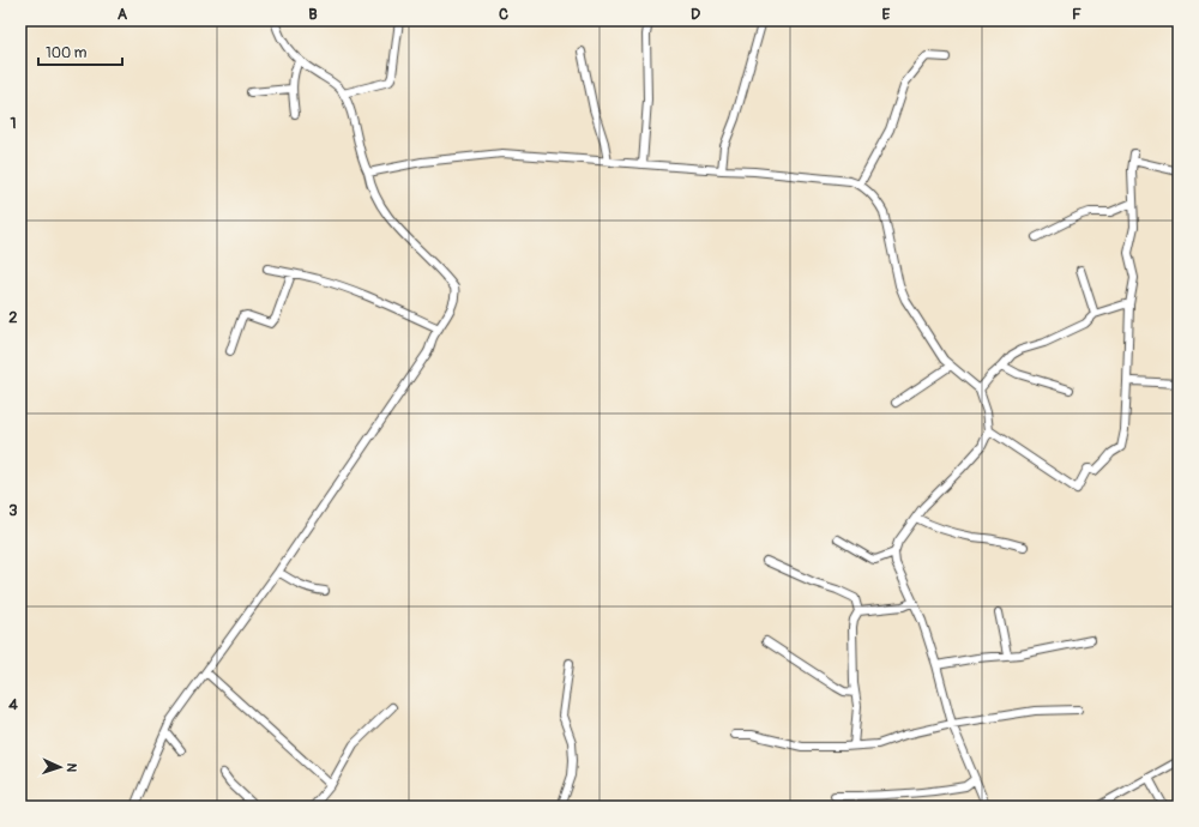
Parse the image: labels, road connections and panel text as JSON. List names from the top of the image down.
{
  "scale_bar": "100 m",
  "north": "right",
  "grid": {
    "columns": [
      "A",
      "B",
      "C",
      "D",
      "E",
      "F"
    ],
    "rows": [
      "1",
      "2",
      "3",
      "4"
    ]
  }
}
